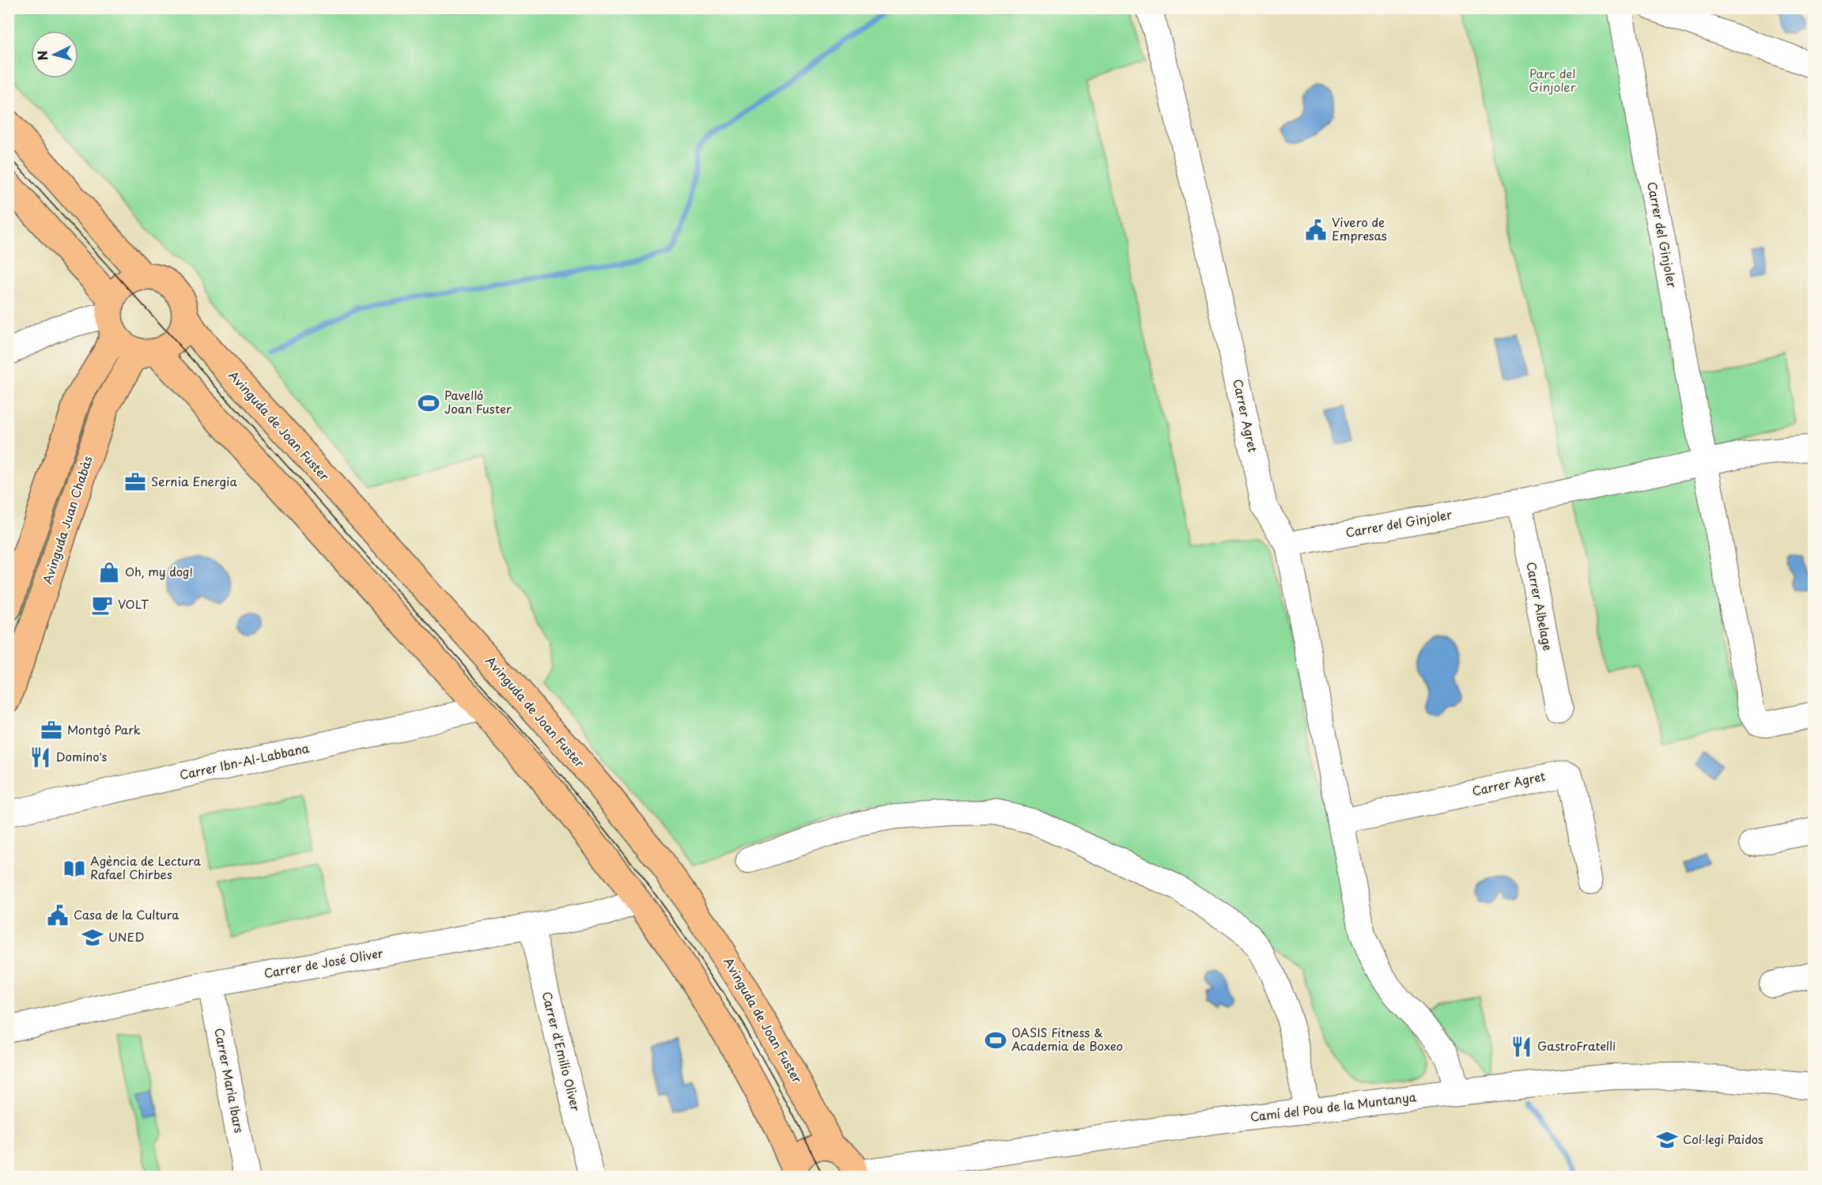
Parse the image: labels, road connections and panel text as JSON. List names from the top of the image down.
{
  "streets": {
    "main road": ["Avinguda de Joan Fuster", "Avinguda Juan Chabàs"],
    "street": [
      "Carrer del Ginjoler",
      "Carrer Agret",
      "Carrer Albelage",
      "Carrer Ibn-Al-Labbana",
      "Carrer de José Oliver",
      "Carrer d'Emilio Oliver",
      "Carrer Maria Ibars",
      "Camí del Pou de la Muntanya"
    ]
  },
  "crossings": [
    ["Carrer del Ginjoler", "Carrer Agret"],
    ["Carrer del Ginjoler", "Carrer Albelage"],
    ["Carrer Agret", "Camí del Pou de la Muntanya"],
    ["Avinguda de Joan Fuster", "Avinguda Juan Chabàs"],
    ["Carrer de José Oliver", "Carrer d'Emilio Oliver"],
    ["Carrer de José Oliver", "Carrer Maria Ibars"]
  ],
  "parks": ["Parc del Ginjoler"],
  "places": {
    "public building": ["Vivero de Empresas", "Casa de la Cultura"],
    "sports": ["Pavelló Joan Fuster", "OASIS Fitness & Academia de Boxeo"],
    "office": ["Sernia Energia", "Montgó Park"],
    "shop": ["Oh, my dog!"],
    "cafe": ["VOLT"],
    "restaurant": ["Domino's", "GastroFratelli"],
    "library": ["Agència de Lectura Rafael Chirbes"],
    "school or university": ["UNED", "Col·legi Paidos"]
  },
  "north": "left"
}
